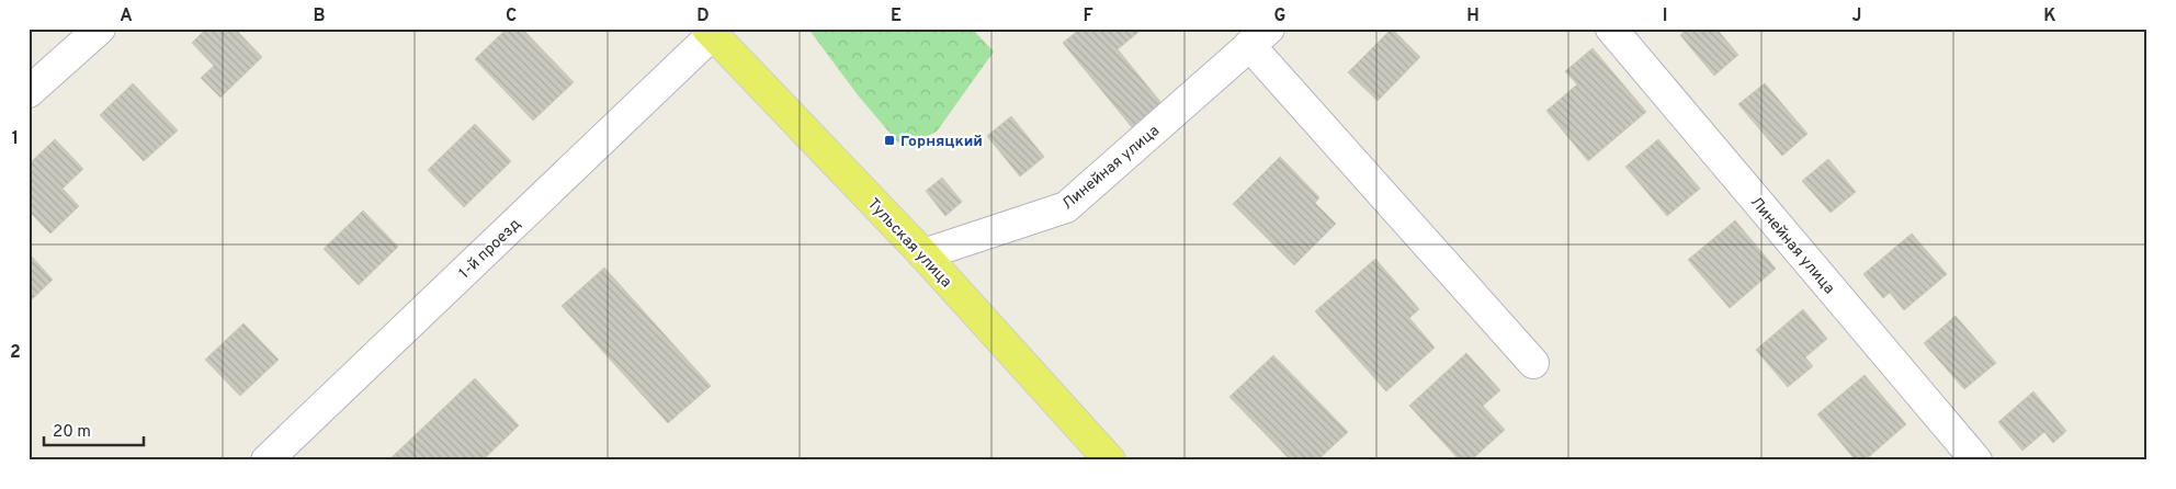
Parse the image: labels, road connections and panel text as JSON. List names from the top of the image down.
{
  "streets": {
    "main road": ["Тульская улица"],
    "street": ["Линейная улица", "1-й проезд"]
  },
  "crossings": [
    ["Линейная улица", "Тульская улица"],
    ["Тульская улица", "1-й проезд"]
  ],
  "places": {
    "transit": ["Горняцкий"]
  },
  "scale_bar": "20 m",
  "grid": {
    "columns": [
      "A",
      "B",
      "C",
      "D",
      "E",
      "F",
      "G",
      "H",
      "I",
      "J",
      "K"
    ],
    "rows": ["1", "2"]
  }
}
